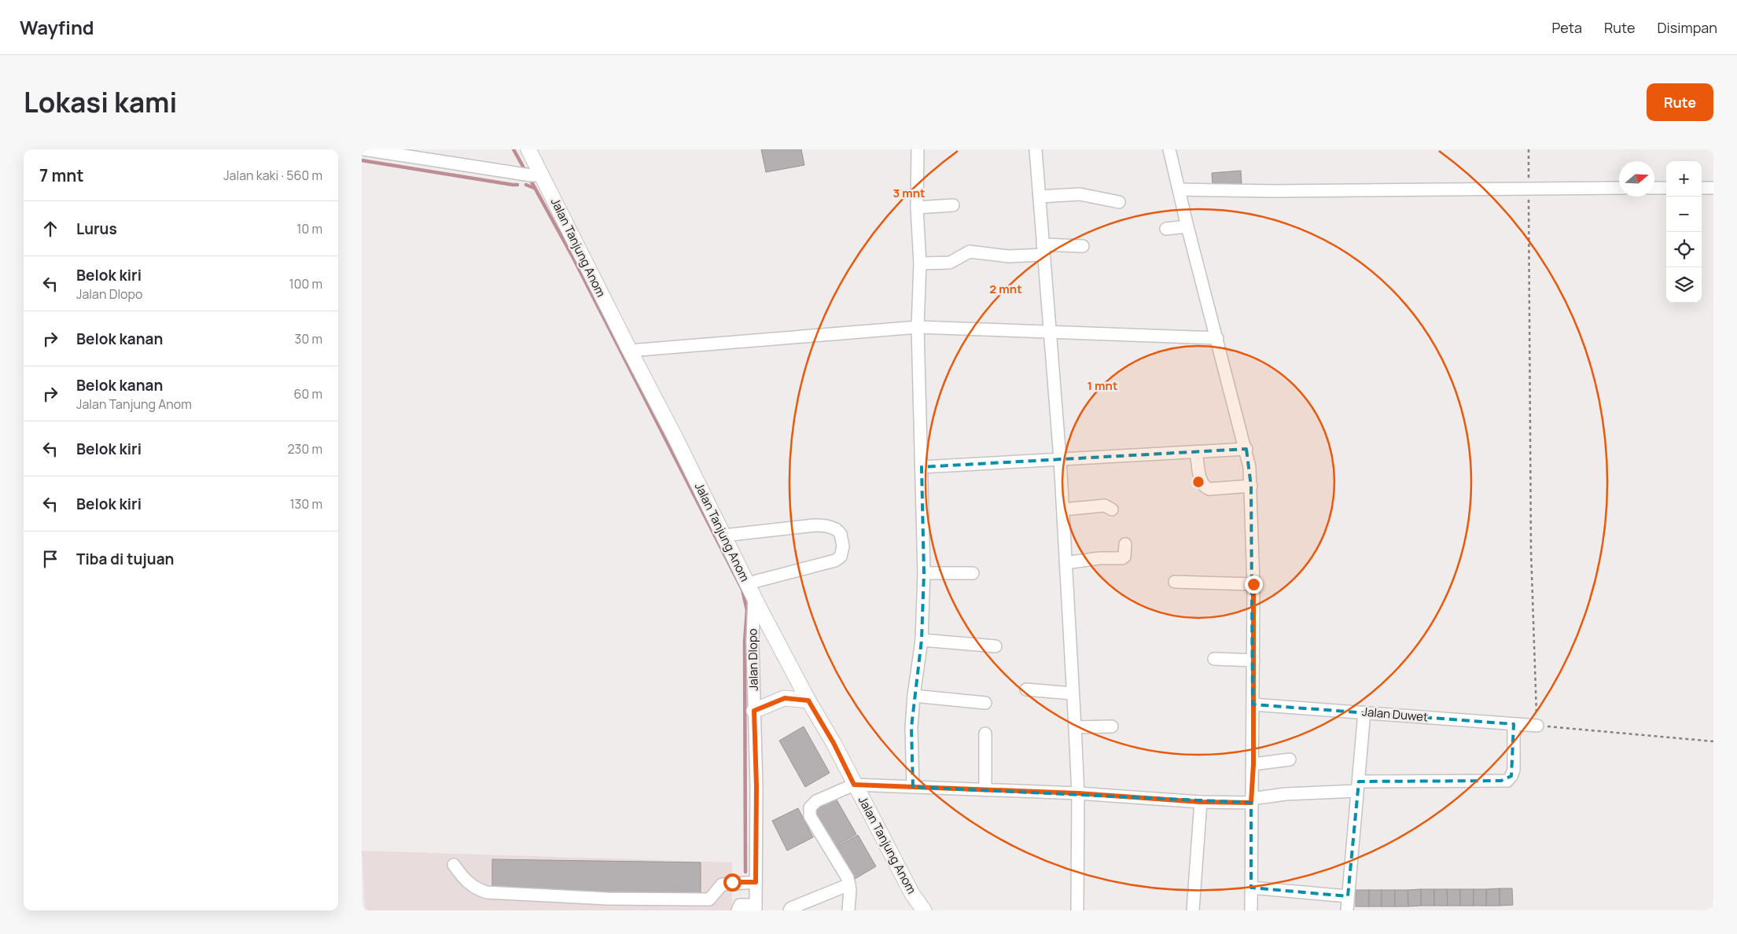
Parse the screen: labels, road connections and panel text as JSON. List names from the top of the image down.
{
  "streets": {
    "main road": ["Jalan Tanjung Anom"],
    "street": ["Jalan Dlopo", "Jalan Duwet"]
  },
  "crossings": [
    ["Jalan Tanjung Anom", "Jalan Dlopo"]
  ],
  "north": "right",
  "page": {
    "header": "Wayfind",
    "nav": ["Peta", "Rute", "Disimpan"],
    "title": "Lokasi kami",
    "buttons": "Rute",
    "heading": ["7 mnt", "Jalan kaki · 560 m"],
    "map_buttons": ["+", "−"],
    "list": [
      ["Lurus", "10 m"],
      ["Belok kiri", "Jalan Dlopo", "100 m"],
      ["Belok kanan", "30 m"],
      ["Belok kanan", "Jalan Tanjung Anom", "60 m"],
      ["Belok kiri", "230 m"],
      ["Belok kiri", "130 m"],
      "Tiba di tujuan"
    ]
  },
  "rings": ["3 mnt", "2 mnt", "1 mnt"]
}
